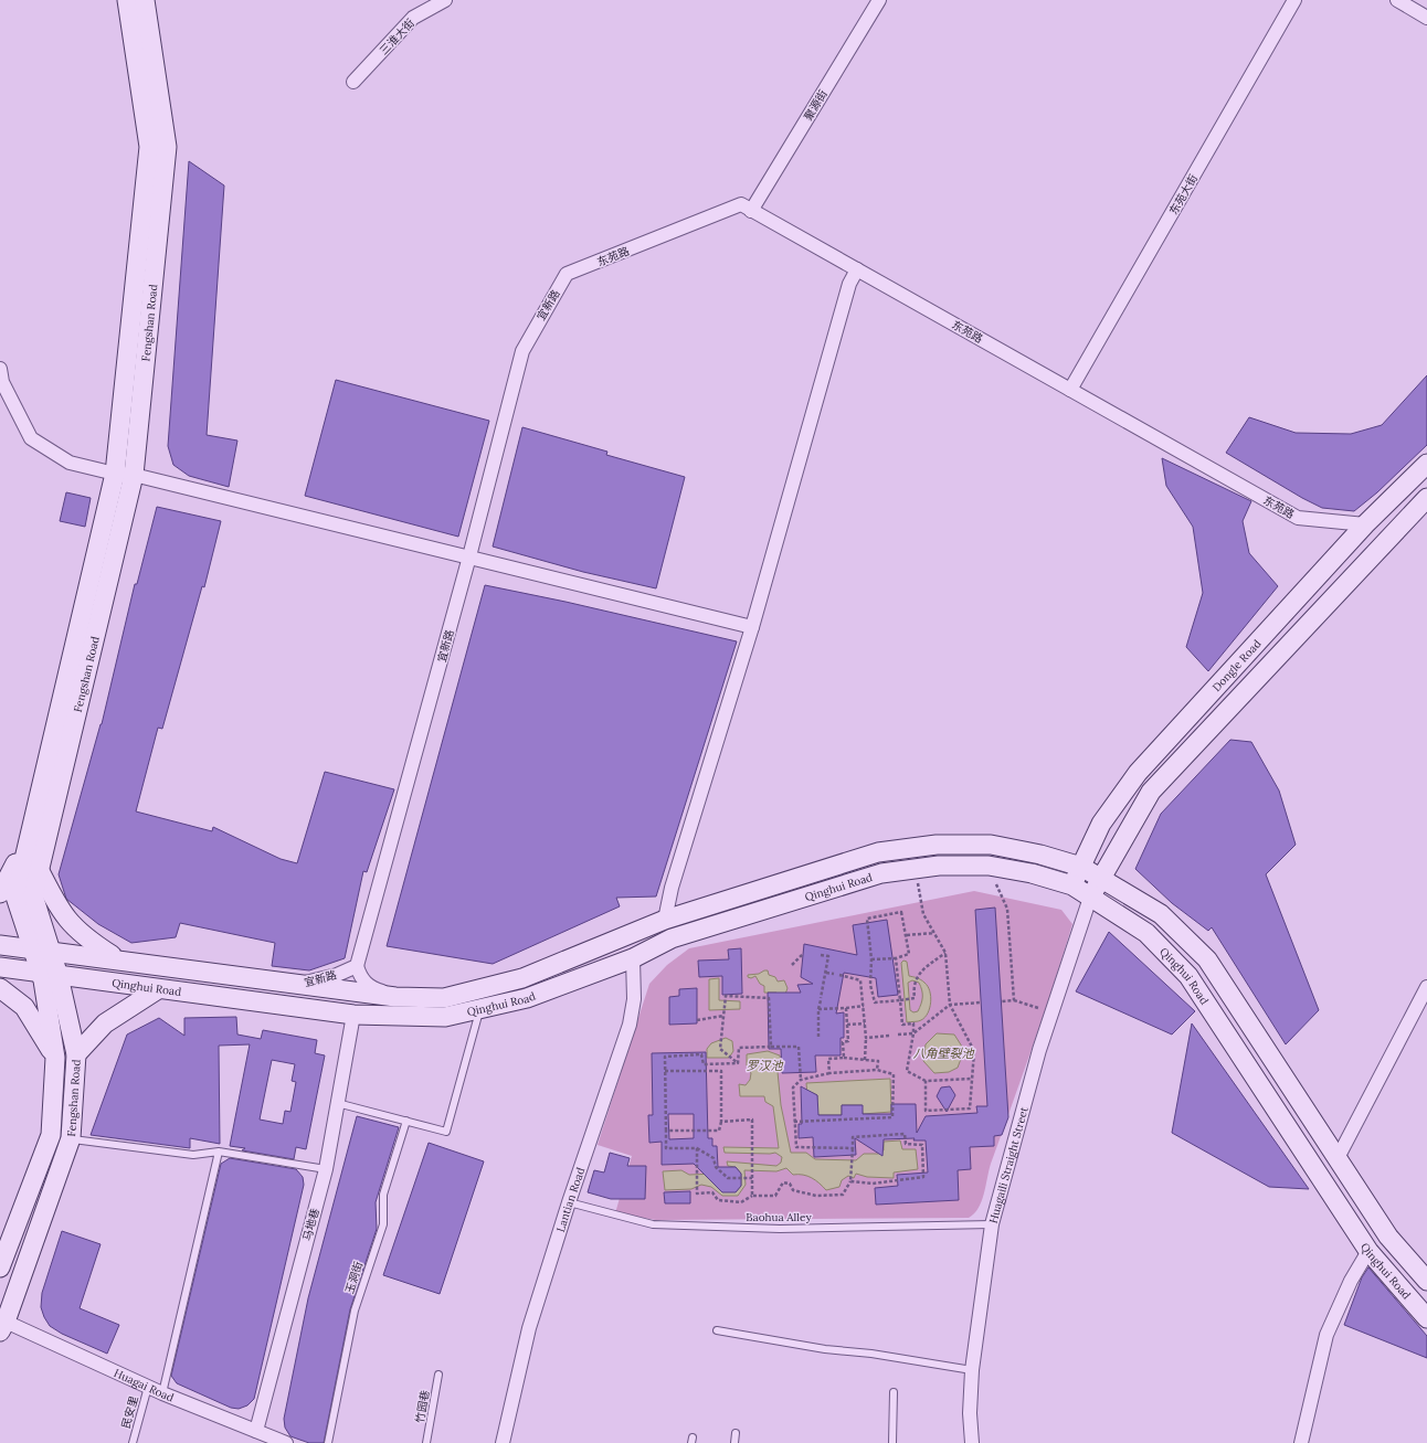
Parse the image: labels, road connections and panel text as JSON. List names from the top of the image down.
{
  "streets": {
    "street": [
      "三淮大街",
      "聚源街",
      "东苑大街",
      "东苑路",
      "宜新路",
      "Fengshan Road",
      "Dongle Road",
      "Qinghui Road",
      "Huagaili Straight Street",
      "Lantian Road",
      "马地巷",
      "Huagai Road"
    ],
    "lane": [
      "Baohua Alley",
      "玉洞街",
      "竹园巷",
      "民安里"
    ]
  },
  "crossings": [
    ["聚源街", "东苑路"],
    ["东苑大街", "东苑路"],
    ["东苑路", "宜新路"],
    ["东苑路", "Dongle Road"],
    ["宜新路", "Qinghui Road"],
    ["Fengshan Road", "Qinghui Road"],
    ["Fengshan Road", "Huagai Road"],
    ["Dongle Road", "Qinghui Road"],
    ["Qinghui Road", "Huagaili Straight Street"],
    ["Qinghui Road", "Lantian Road"],
    ["Qinghui Road", "马地巷"],
    ["Huagaili Straight Street", "Baohua Alley"],
    ["Lantian Road", "Baohua Alley"],
    ["马地巷", "Huagai Road"],
    ["Huagai Road", "民安里"]
  ],
  "water": ["八角壁裂池", "罗汉池"]
}
